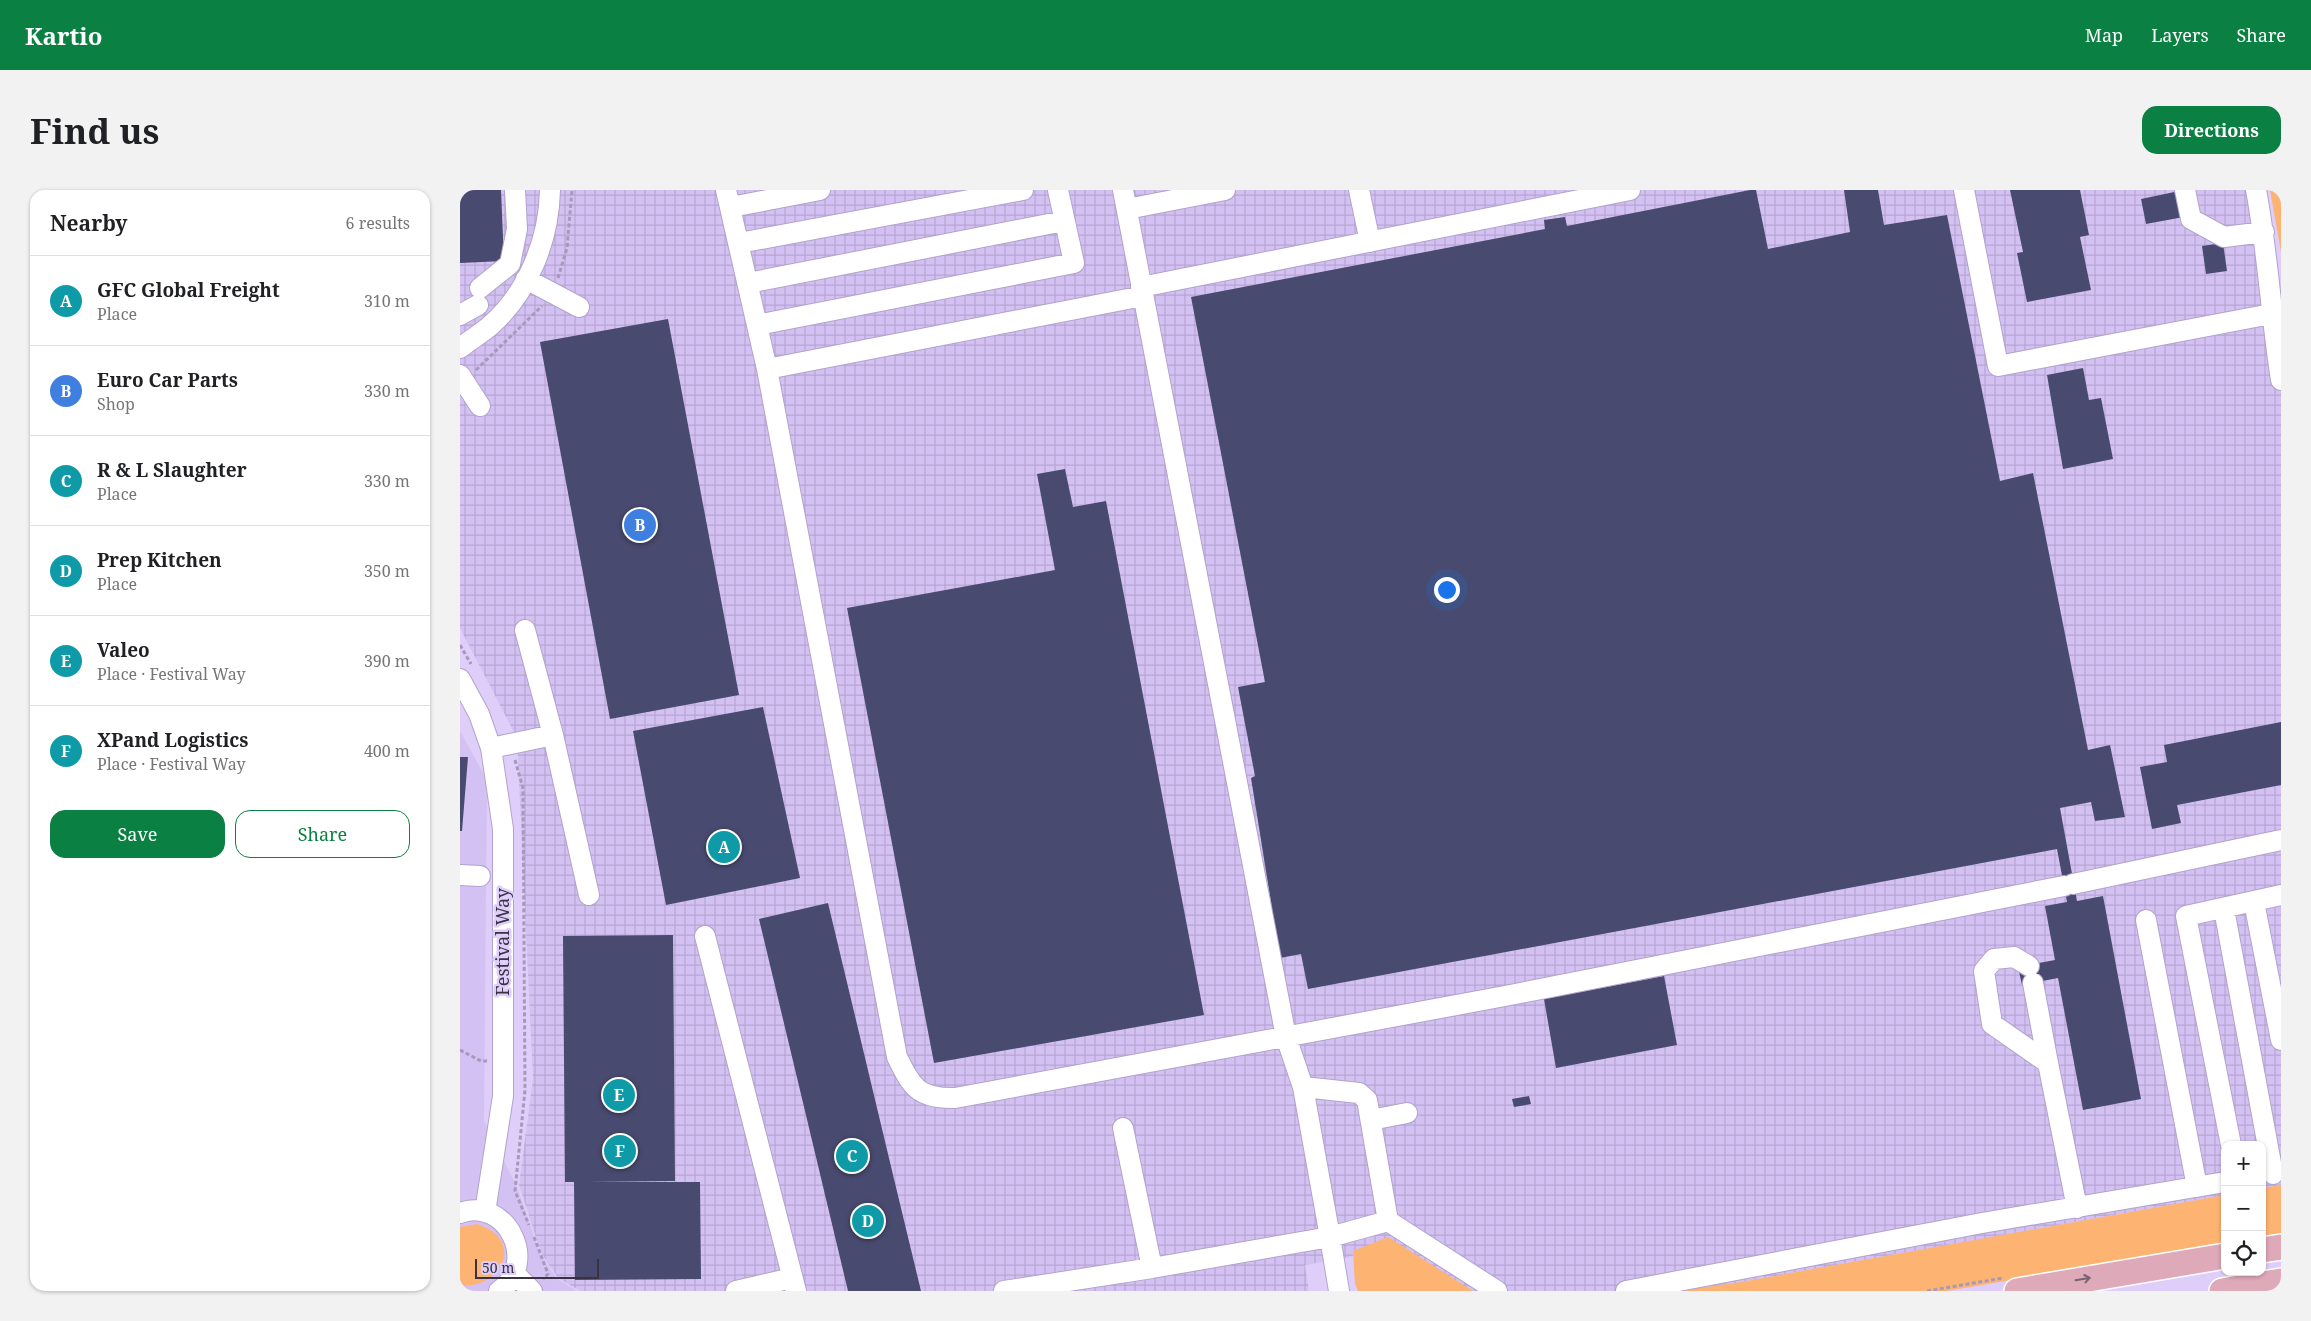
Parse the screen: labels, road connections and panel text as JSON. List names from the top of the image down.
{
  "streets": {
    "street": ["Festival Way"]
  },
  "scale_bar": "50 m",
  "page": {
    "header": "Kartio",
    "nav": ["Map", "Layers", "Share"],
    "buttons": [
      "Directions",
      ["Save", "Share"]
    ],
    "title": "Find us",
    "heading": ["Nearby", "6 results"],
    "list": [
      {
        "mark": "A",
        "name": "GFC Global Freight",
        "note": "Place",
        "value": "310 m"
      },
      {
        "mark": "B",
        "name": "Euro Car Parts",
        "note": "Shop",
        "value": "330 m"
      },
      {
        "mark": "C",
        "name": "R & L Slaughter",
        "note": "Place",
        "value": "330 m"
      },
      {
        "mark": "D",
        "name": "Prep Kitchen",
        "note": "Place",
        "value": "350 m"
      },
      {
        "mark": "E",
        "name": "Valeo",
        "note": "Place · Festival Way",
        "value": "390 m"
      },
      {
        "mark": "F",
        "name": "XPand Logistics",
        "note": "Place · Festival Way",
        "value": "400 m"
      }
    ],
    "pins": [
      "B",
      "A",
      "E",
      "F",
      "C",
      "D"
    ],
    "map_buttons": ["+", "−"],
    "scale": "50 m"
  }
}
